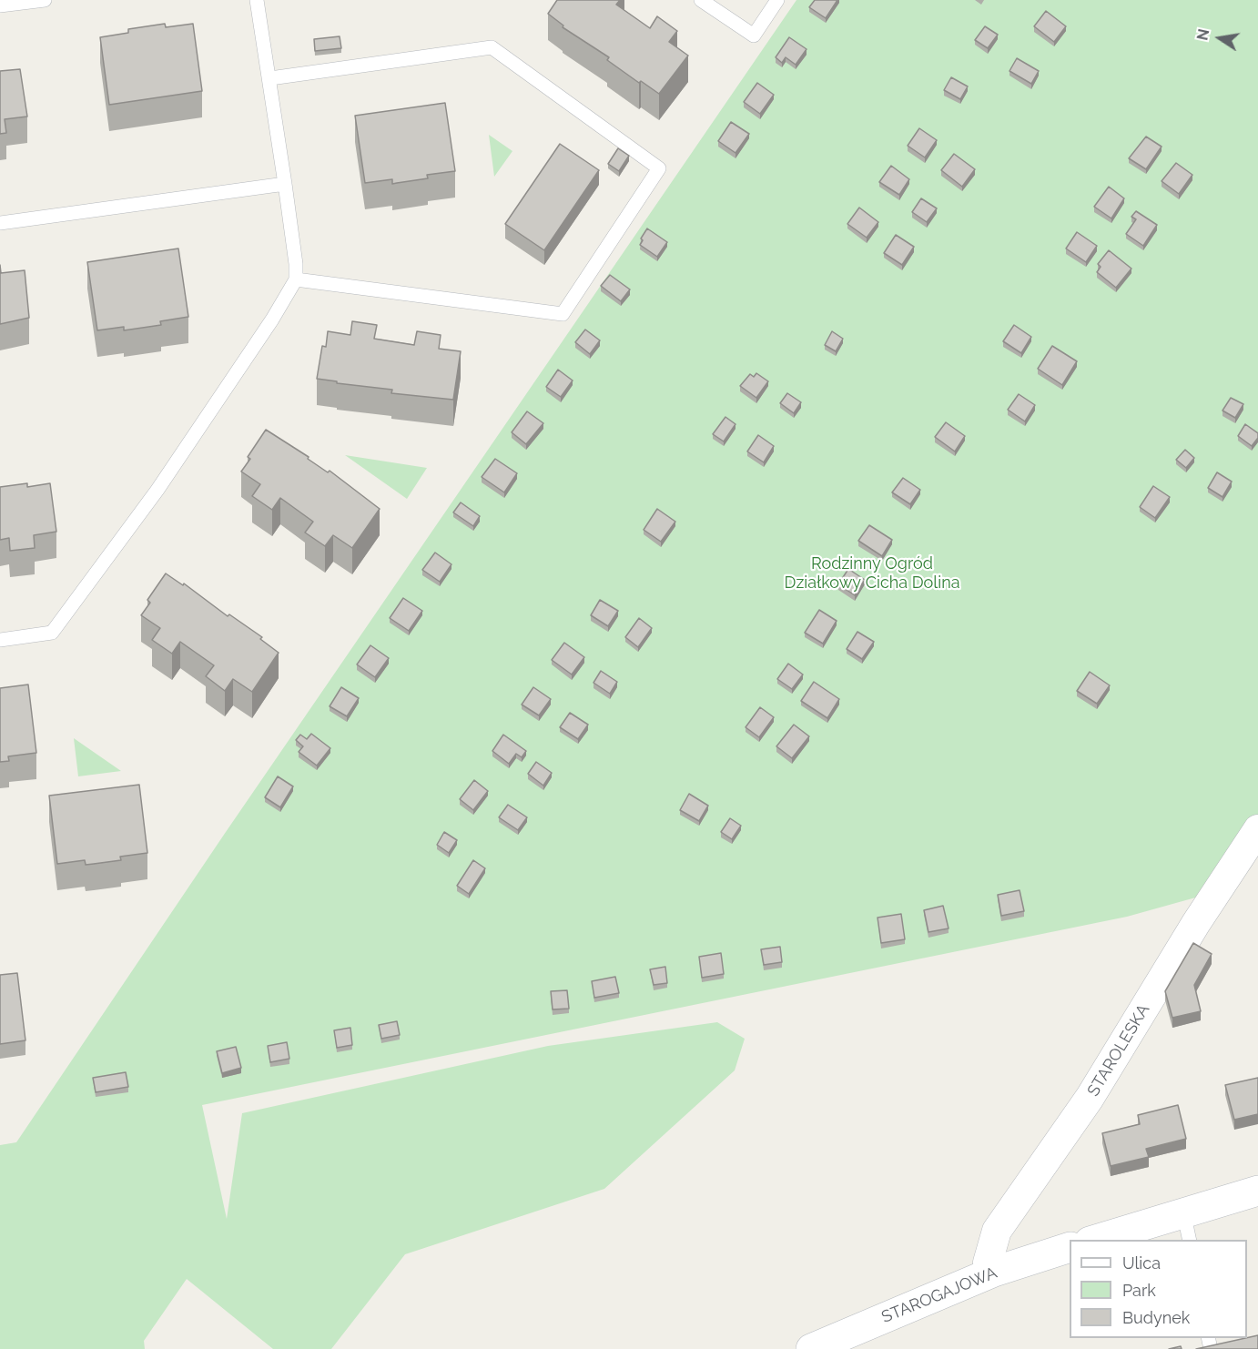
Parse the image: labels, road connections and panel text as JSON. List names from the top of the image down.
{
  "streets": {
    "street": ["STAROLESKA", "STAROGAJOWA"]
  },
  "crossings": [
    ["STAROLESKA", "STAROGAJOWA"]
  ],
  "parks": ["Rodzinny Ogród Działkowy Cicha Dolina"],
  "legend": ["Ulica", "Park", "Budynek"],
  "north": "left"
}
